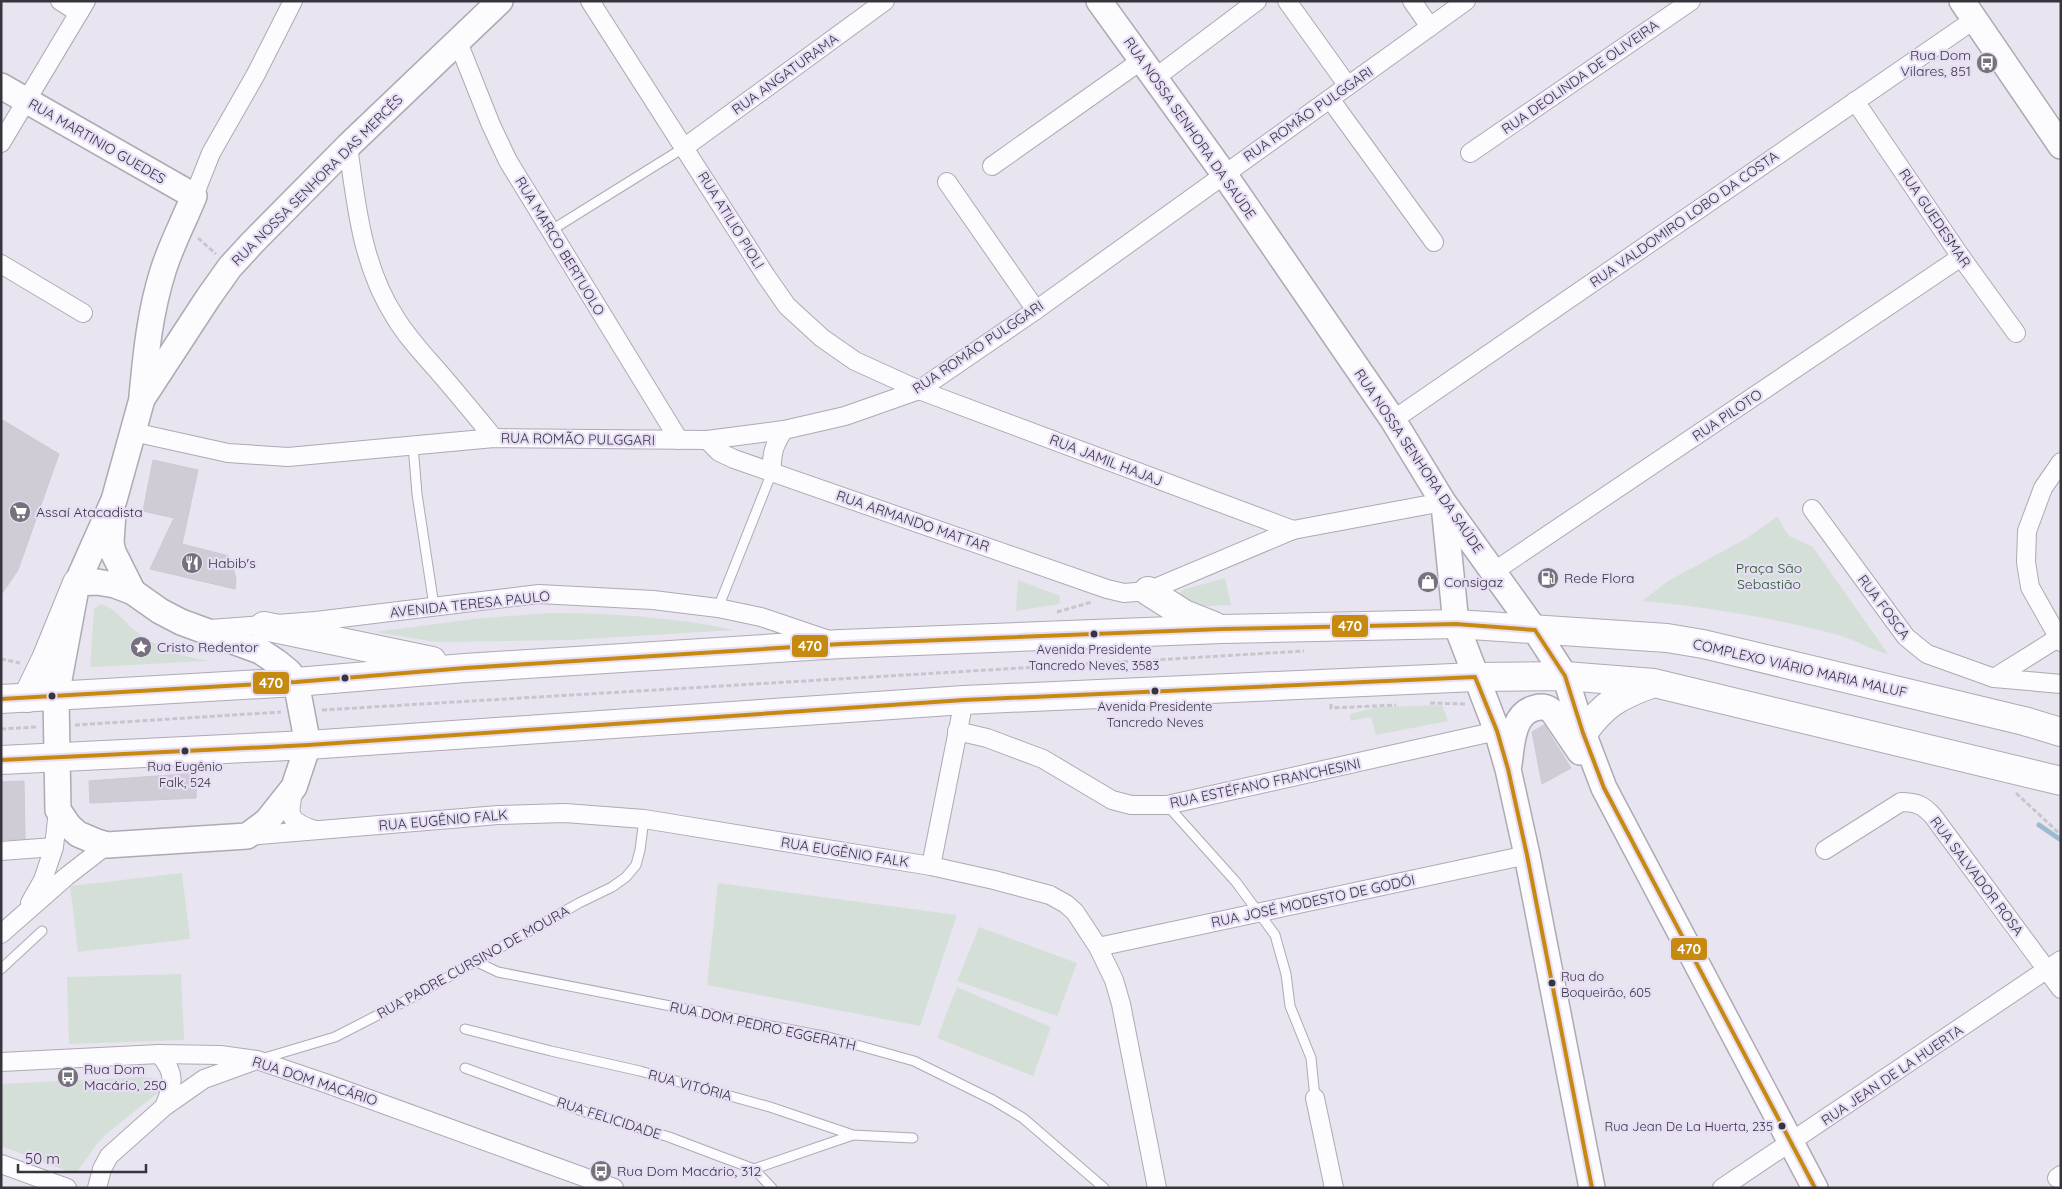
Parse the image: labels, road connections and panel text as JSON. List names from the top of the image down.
{
  "streets": {
    "highway": ["COMPLEXO VIÁRIO MARIA MALUF"],
    "main road": [
      "RUA NOSSA SENHORA DA SAÚDE",
      "RUA MARTINIO GUEDES",
      "RUA NOSSA SENHORA DAS MERCÊS",
      "AVENIDA TERESA PAULO",
      "RUA EUGÊNIO FALK"
    ],
    "street": [
      "RUA ANGATURAMA",
      "RUA DEOLINDA DE OLIVEIRA",
      "RUA ROMÃO PULGGARI",
      "RUA GUEDESMAR",
      "RUA VALDOMIRO LOBO DA COSTA",
      "RUA ATILIO PIOLI",
      "RUA MARCO BERTUOLO",
      "RUA PILOTO",
      "RUA JAMIL HAJAJ",
      "RUA ARMANDO MATTAR",
      "RUA FOSCA",
      "RUA ESTÉFANO FRANCHESINI",
      "RUA SALVADOR ROSA",
      "RUA JOSÉ MODESTO DE GODÓI",
      "RUA JEAN DE LA HUERTA",
      "RUA DOM MACÁRIO"
    ],
    "lane": [
      "RUA PADRE CURSINO DE MOURA",
      "RUA DOM PEDRO EGGERATH",
      "RUA VITÓRIA",
      "RUA FELICIDADE"
    ]
  },
  "crossings": [
    ["RUA ANGATURAMA", "RUA ATILIO PIOLI"],
    ["RUA ROMÃO PULGGARI", "RUA NOSSA SENHORA DA SAÚDE"],
    ["RUA ROMÃO PULGGARI", "RUA NOSSA SENHORA DAS MERCÊS"],
    ["RUA ROMÃO PULGGARI", "RUA ATILIO PIOLI"],
    ["RUA ROMÃO PULGGARI", "RUA MARCO BERTUOLO"],
    ["RUA ROMÃO PULGGARI", "RUA JAMIL HAJAJ"],
    ["RUA ROMÃO PULGGARI", "RUA ARMANDO MATTAR"],
    ["RUA NOSSA SENHORA DA SAÚDE", "RUA VALDOMIRO LOBO DA COSTA"],
    ["RUA NOSSA SENHORA DA SAÚDE", "RUA PILOTO"],
    ["RUA NOSSA SENHORA DA SAÚDE", "COMPLEXO VIÁRIO MARIA MALUF"],
    ["RUA NOSSA SENHORA DA SAÚDE", "RUA JEAN DE LA HUERTA"],
    ["RUA NOSSA SENHORA DAS MERCÊS", "RUA MARCO BERTUOLO"],
    ["RUA NOSSA SENHORA DAS MERCÊS", "AVENIDA TERESA PAULO"],
    ["RUA NOSSA SENHORA DAS MERCÊS", "RUA EUGÊNIO FALK"],
    ["RUA GUEDESMAR", "RUA VALDOMIRO LOBO DA COSTA"],
    ["RUA GUEDESMAR", "RUA PILOTO"],
    ["RUA ATILIO PIOLI", "RUA JAMIL HAJAJ"],
    ["RUA EUGÊNIO FALK", "RUA JOSÉ MODESTO DE GODÓI"],
    ["RUA EUGÊNIO FALK", "RUA PADRE CURSINO DE MOURA"],
    ["RUA SALVADOR ROSA", "RUA JEAN DE LA HUERTA"],
    ["RUA PADRE CURSINO DE MOURA", "RUA DOM PEDRO EGGERATH"],
    ["RUA PADRE CURSINO DE MOURA", "RUA DOM MACÁRIO"]
  ],
  "parks": ["Praça São Sebastião"],
  "places": {
    "bus stop": ["Rua Dom Vilares, 851", "Rua Dom Macário, 250", "Rua Dom Macário, 312"],
    "supermarket": ["Assaí Atacadista"],
    "restaurant": ["Habib's"],
    "fuel station": ["Rede Flora"],
    "shop": ["Consigaz"],
    "other": [
      "Avenida Presidente Tancredo Neves, 3583",
      "Avenida Presidente Tancredo Neves",
      "Rua Eugênio Falk, 524",
      "Rua do Boqueirão, 605",
      "Rua Jean De La Huerta, 235"
    ],
    "place": ["Cristo Redentor"]
  },
  "lines": ["transit line 470"],
  "scale_bar": "50 m"
}
